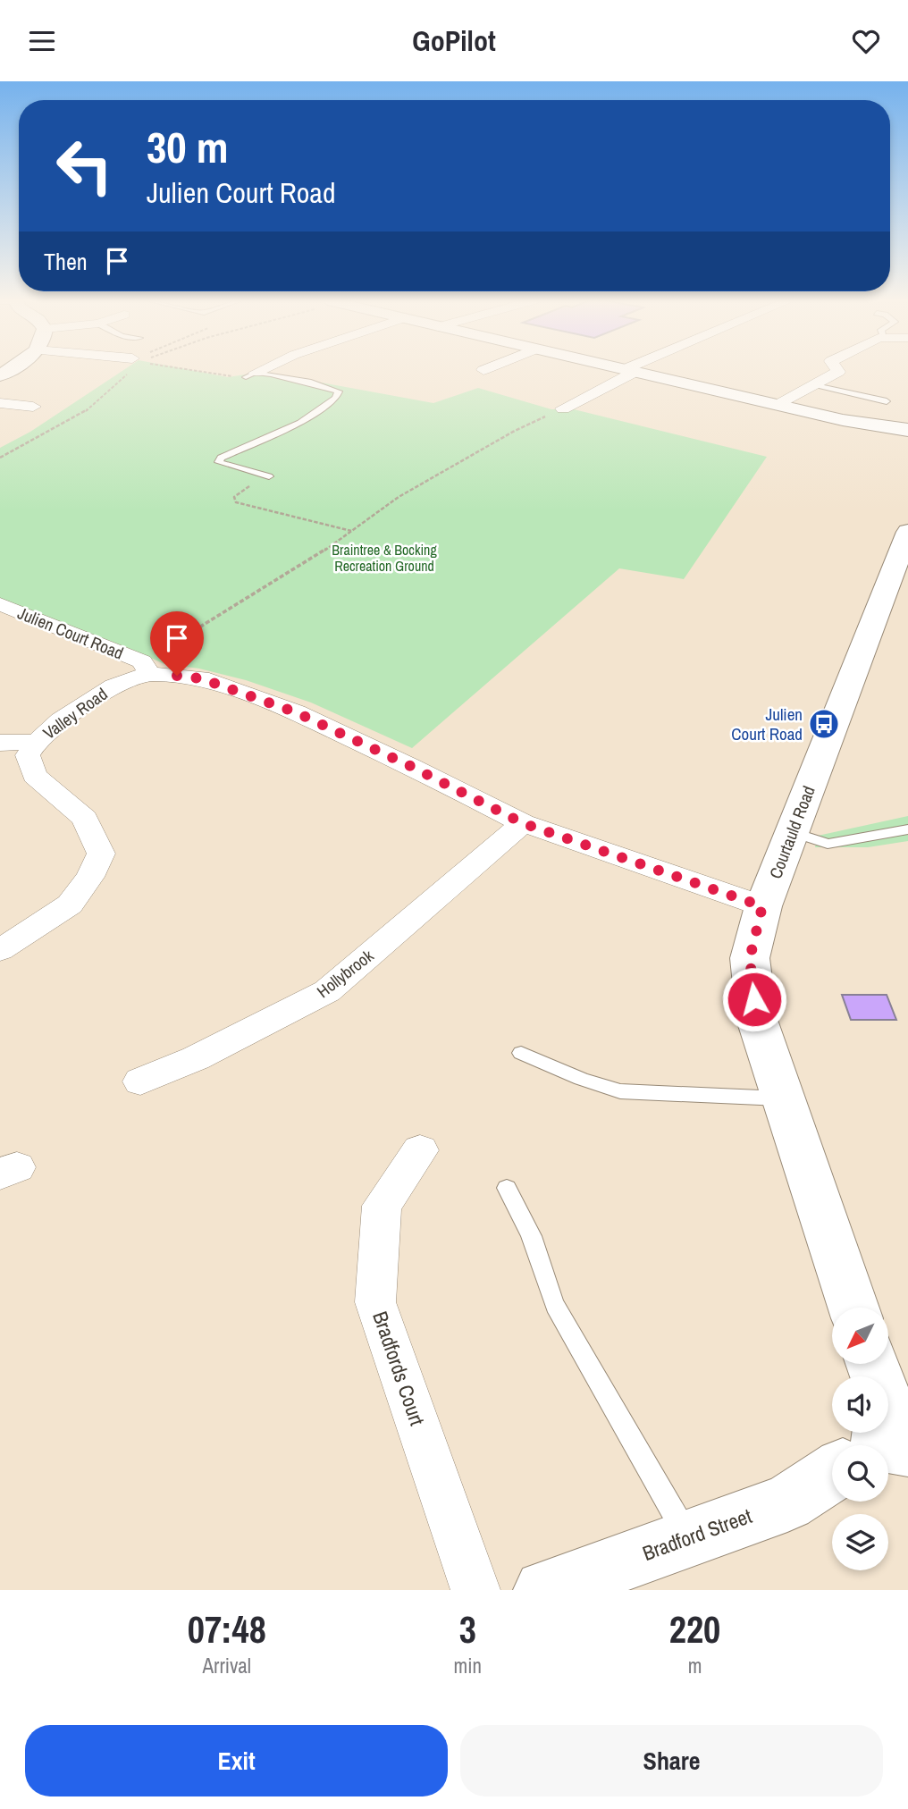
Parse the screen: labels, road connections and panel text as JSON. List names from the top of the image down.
{
  "streets": {
    "street": [
      "Julien Court Road",
      "Valley Road",
      "Courtauld Road",
      "Hollybrook",
      "Bradfords Court",
      "Bradford Street"
    ]
  },
  "crossings": [
    ["Julien Court Road", "Valley Road"],
    ["Julien Court Road", "Courtauld Road"],
    ["Julien Court Road", "Hollybrook"]
  ],
  "parks": ["Braintree & Bocking Recreation Ground"],
  "places": {
    "bus stop": ["Julien Court Road"]
  },
  "north": "bottom left",
  "page": {
    "header": "GoPilot",
    "turn": ["30 m", "Julien Court Road"],
    "then": "Then",
    "eta": [
      "07:48",
      "Arrival",
      "3",
      "min",
      "220",
      "m"
    ],
    "buttons": ["Exit", "Share"]
  }
}
